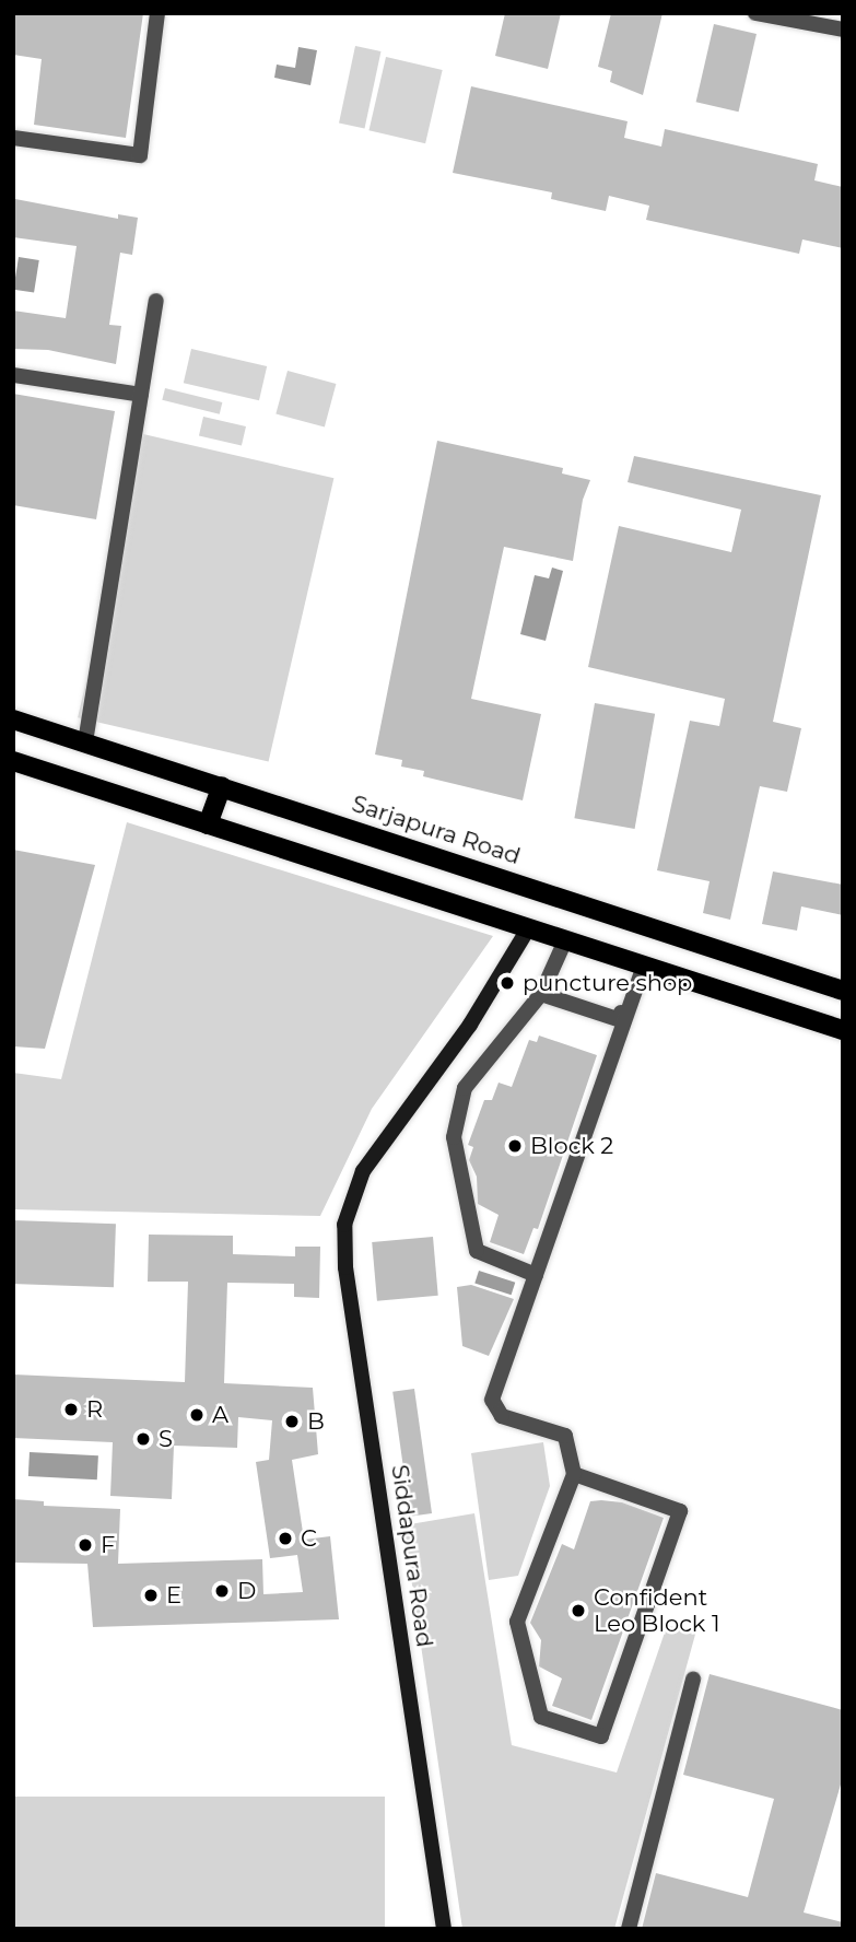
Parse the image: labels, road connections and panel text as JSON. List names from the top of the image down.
{
  "streets": {
    "main road": ["Sarjapura Road"],
    "street": ["Siddapura Road"]
  },
  "places": [
    "puncture shop",
    "Block 2",
    "R",
    "A",
    "B",
    "S",
    "C",
    "F",
    "D",
    "E",
    "Confident Leo Block 1"
  ]
}
